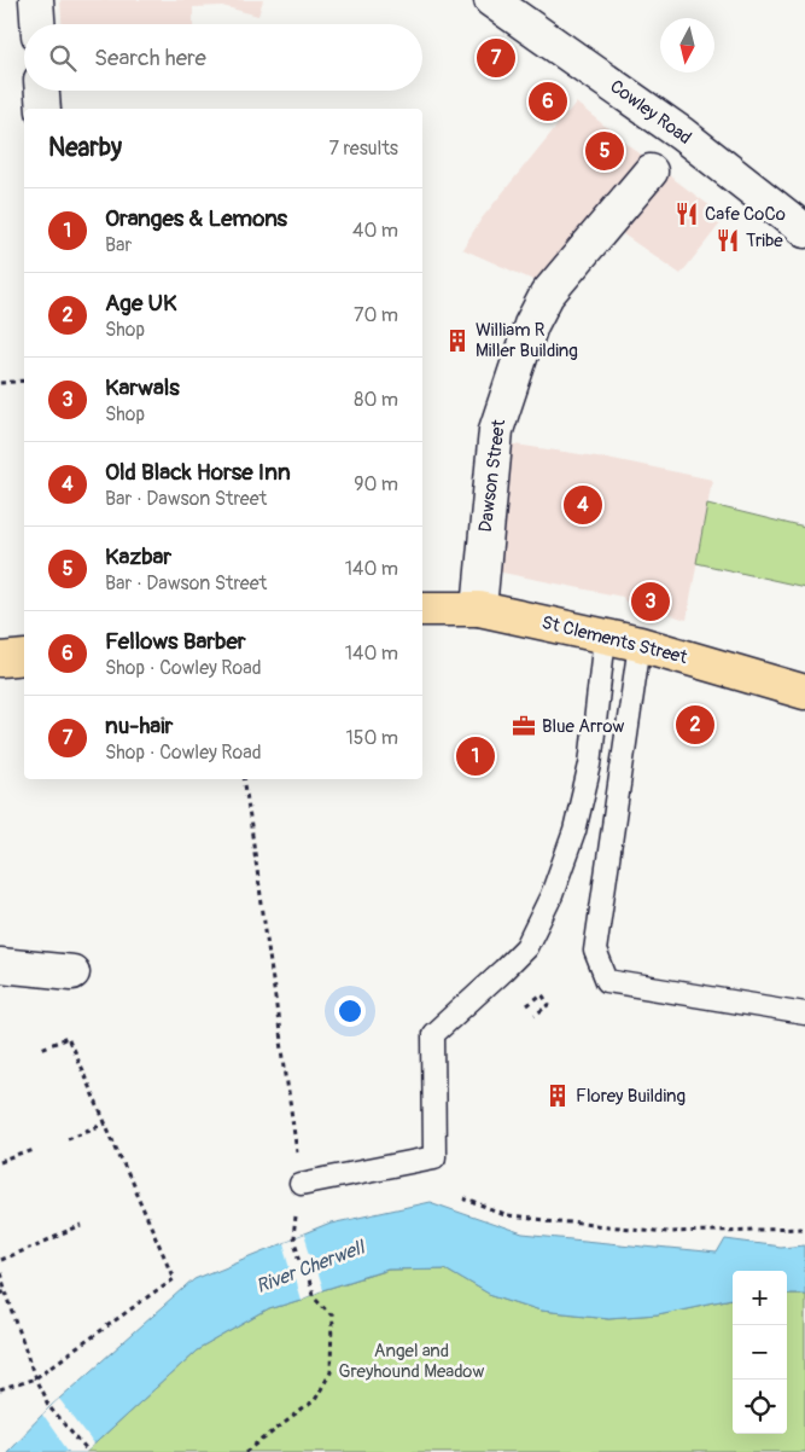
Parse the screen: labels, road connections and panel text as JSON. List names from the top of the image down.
{
  "streets": {
    "main road": ["St Clements Street"],
    "street": ["Cowley Road", "Dawson Street"]
  },
  "crossings": [
    ["Dawson Street", "St Clements Street"]
  ],
  "water": ["River Cherwell"],
  "parks": ["Angel and Greyhound Meadow"],
  "places": {
    "restaurant": ["Cafe CoCo", "Tribe"],
    "building": ["William R Miller Building", "Florey Building"],
    "office": ["Blue Arrow"]
  },
  "north": "bottom",
  "page": {
    "search": "Search here",
    "pins": [
      "7",
      "6",
      "5",
      "4",
      "3",
      "2",
      "1"
    ],
    "heading": ["Nearby", "7 results"],
    "list": [
      {
        "mark": "1",
        "name": "Oranges & Lemons",
        "note": "Bar",
        "value": "40 m"
      },
      {
        "mark": "2",
        "name": "Age UK",
        "note": "Shop",
        "value": "70 m"
      },
      {
        "mark": "3",
        "name": "Karwals",
        "note": "Shop",
        "value": "80 m"
      },
      {
        "mark": "4",
        "name": "Old Black Horse Inn",
        "note": "Bar · Dawson Street",
        "value": "90 m"
      },
      {
        "mark": "5",
        "name": "Kazbar",
        "note": "Bar · Dawson Street",
        "value": "140 m"
      },
      {
        "mark": "6",
        "name": "Fellows Barber",
        "note": "Shop · Cowley Road",
        "value": "140 m"
      },
      {
        "mark": "7",
        "name": "nu-hair",
        "note": "Shop · Cowley Road",
        "value": "150 m"
      }
    ],
    "map_buttons": ["+", "−"]
  }
}
